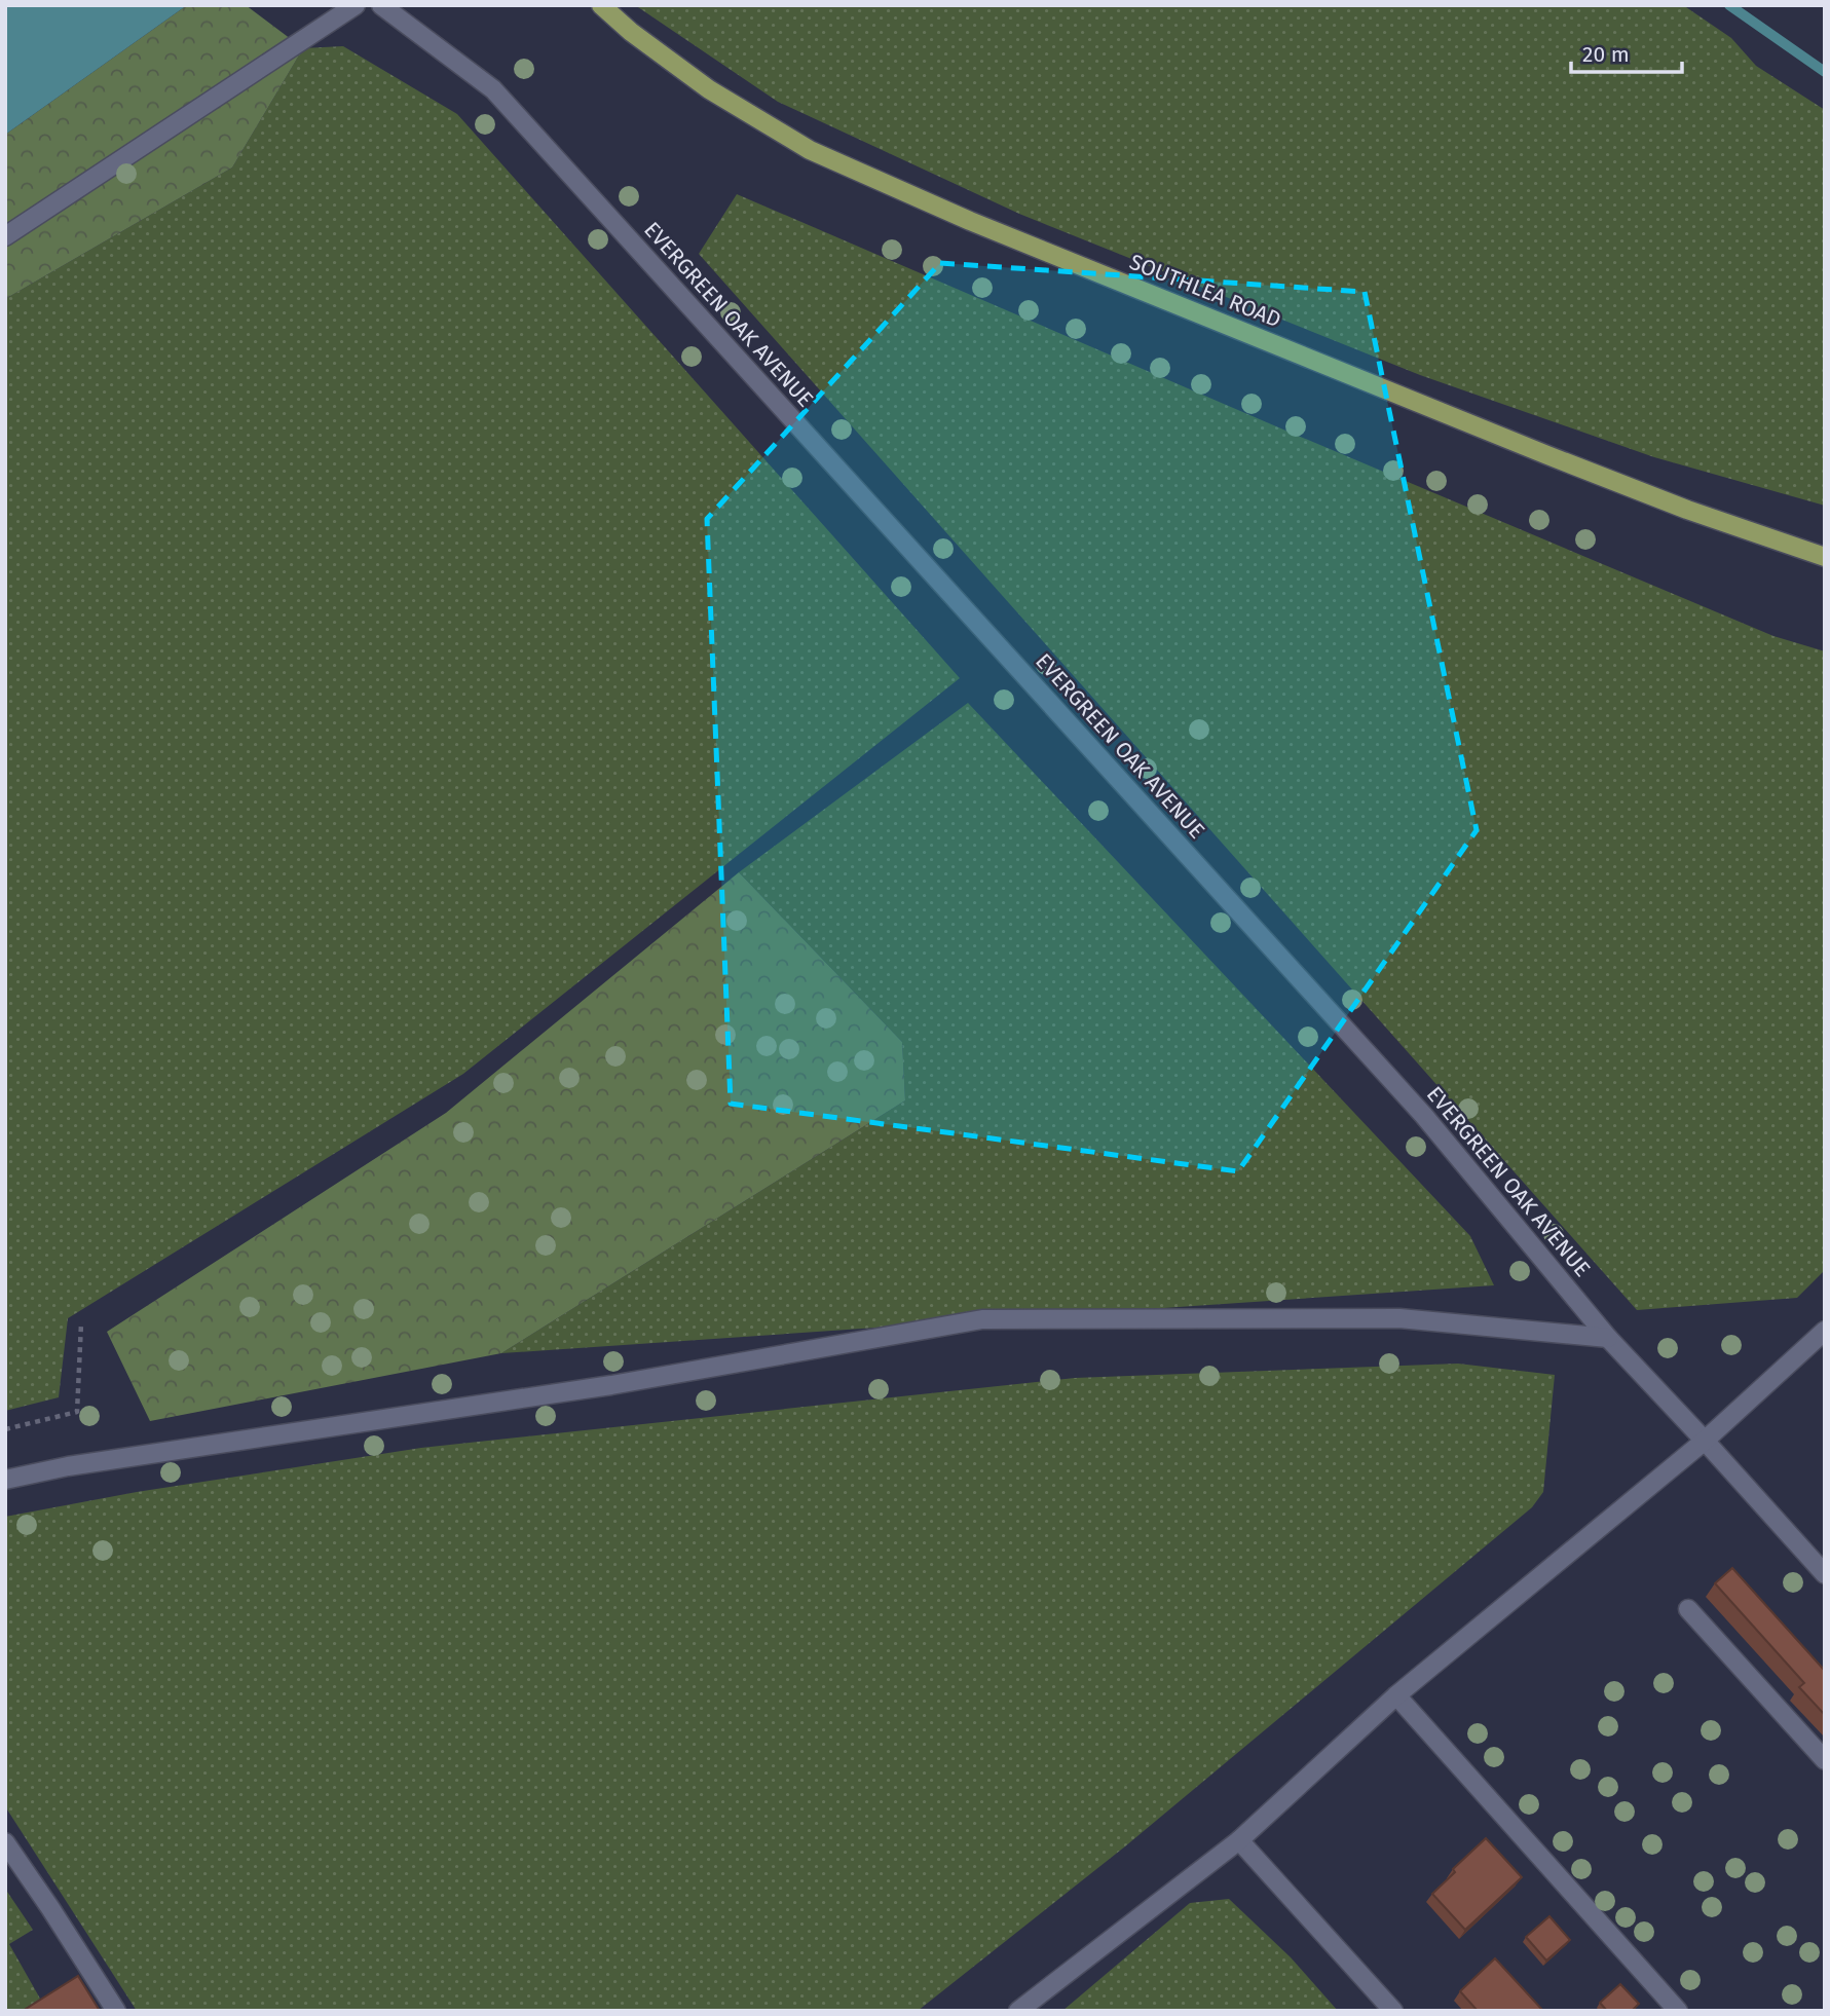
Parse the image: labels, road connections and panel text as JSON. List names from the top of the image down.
{
  "streets": {
    "main road": ["SOUTHLEA ROAD"],
    "lane": ["EVERGREEN OAK AVENUE"]
  },
  "scale_bar": "20 m"
}
